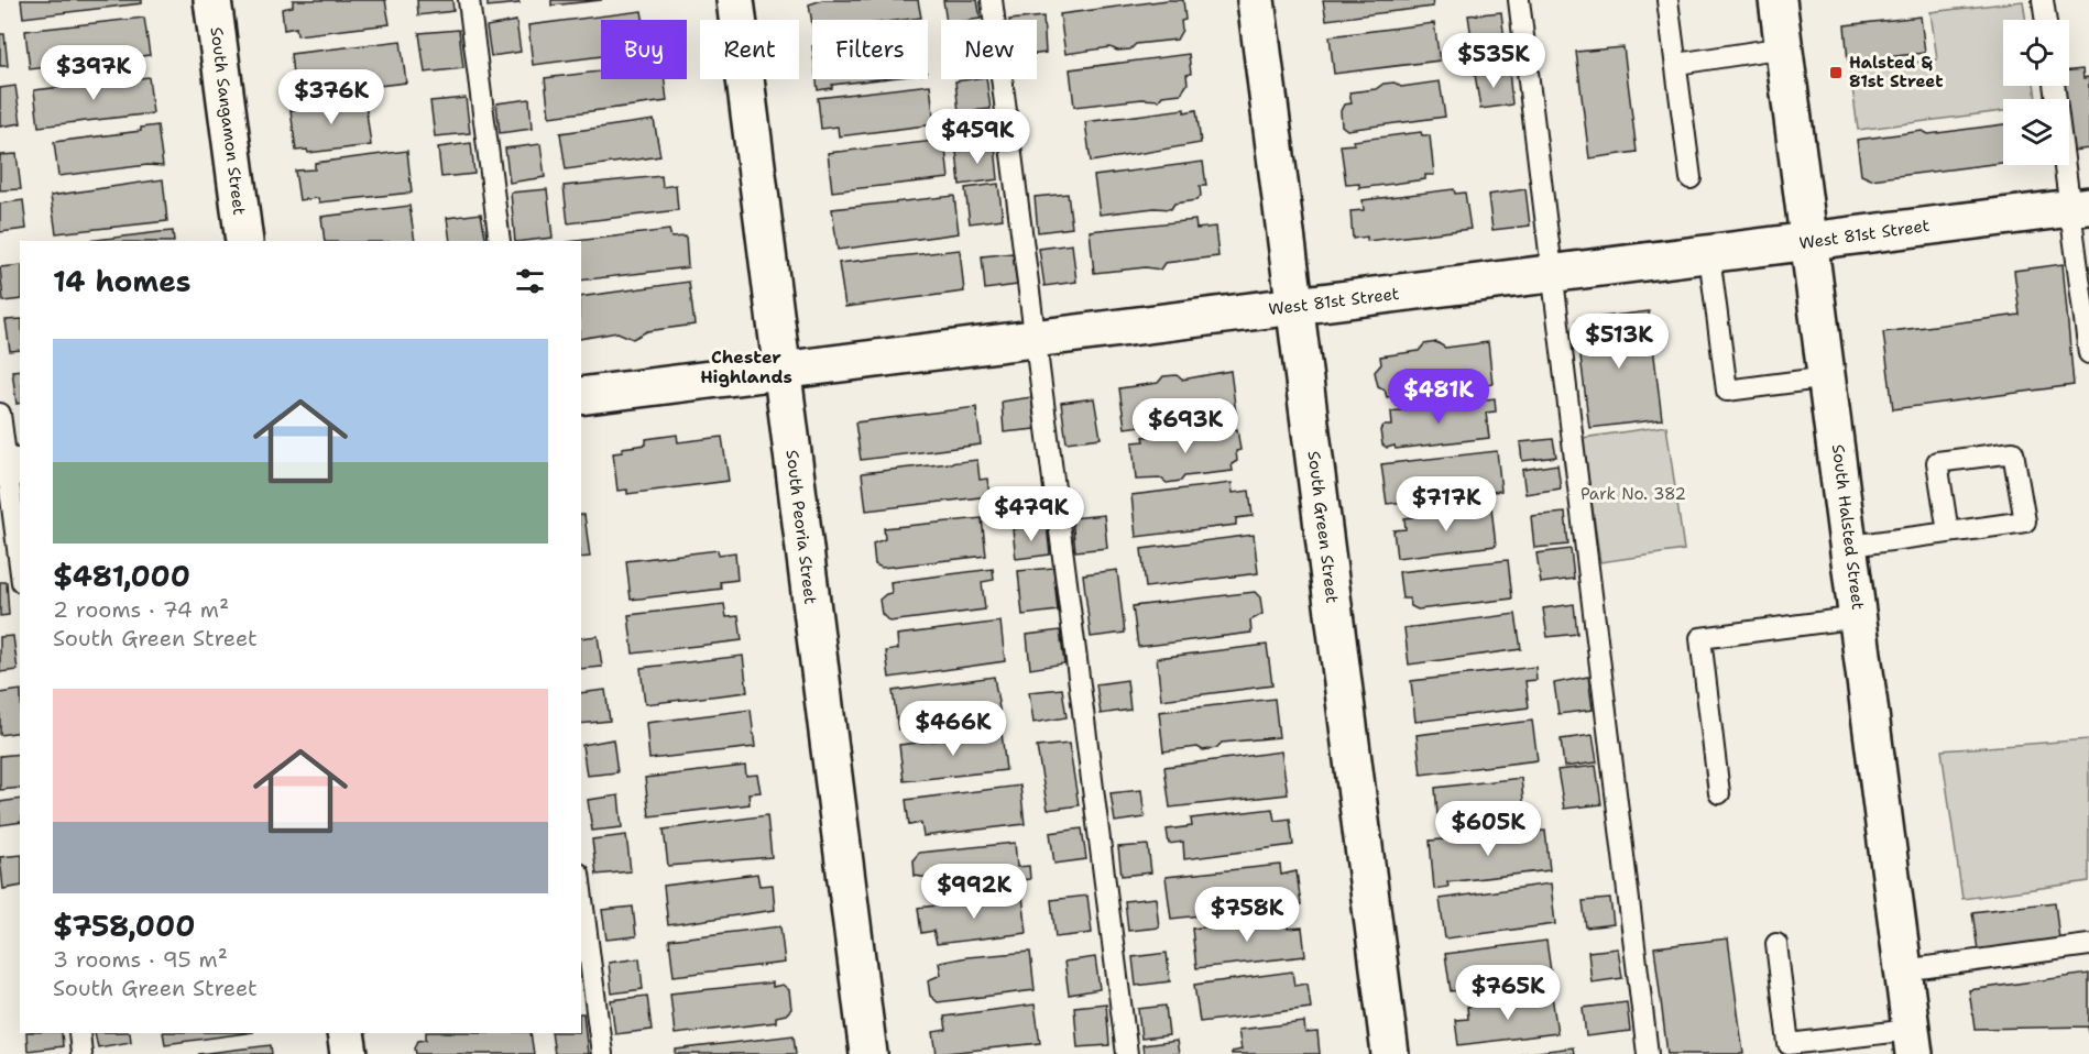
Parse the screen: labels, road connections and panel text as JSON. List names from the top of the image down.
{
  "streets": {
    "street": [
      "South Sangamon Street",
      "West 81st Street",
      "South Peoria Street",
      "South Green Street",
      "South Halsted Street"
    ]
  },
  "crossings": [
    ["West 81st Street", "South Peoria Street"],
    ["West 81st Street", "South Green Street"],
    ["West 81st Street", "South Halsted Street"]
  ],
  "districts": ["Chester Highlands"],
  "parks": ["Park No. 382"],
  "places": {
    "transit": ["Halsted & 81st Street"]
  },
  "page": {
    "chip": [
      "Buy",
      "Rent",
      "Filters",
      "New"
    ],
    "price": [
      "$535K",
      "$397K",
      "$376K",
      "$459K",
      "$513K",
      "$481K",
      "$693K",
      "$717K",
      "$479K",
      "$466K",
      "$605K",
      "$992K",
      "$758K",
      "$765K"
    ],
    "heading": "14 homes",
    "list": [
      {
        "name": "$481,000",
        "note": "2 rooms · 74 m² · South Green Street"
      },
      {
        "name": "$758,000",
        "note": "3 rooms · 95 m² · South Green Street"
      }
    ]
  }
}
